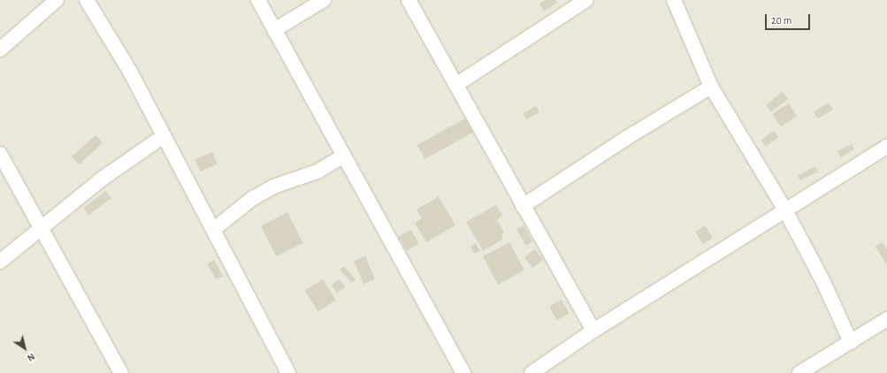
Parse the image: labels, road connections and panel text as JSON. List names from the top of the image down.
{
  "scale_bar": "20 m",
  "north": "bottom right"
}
